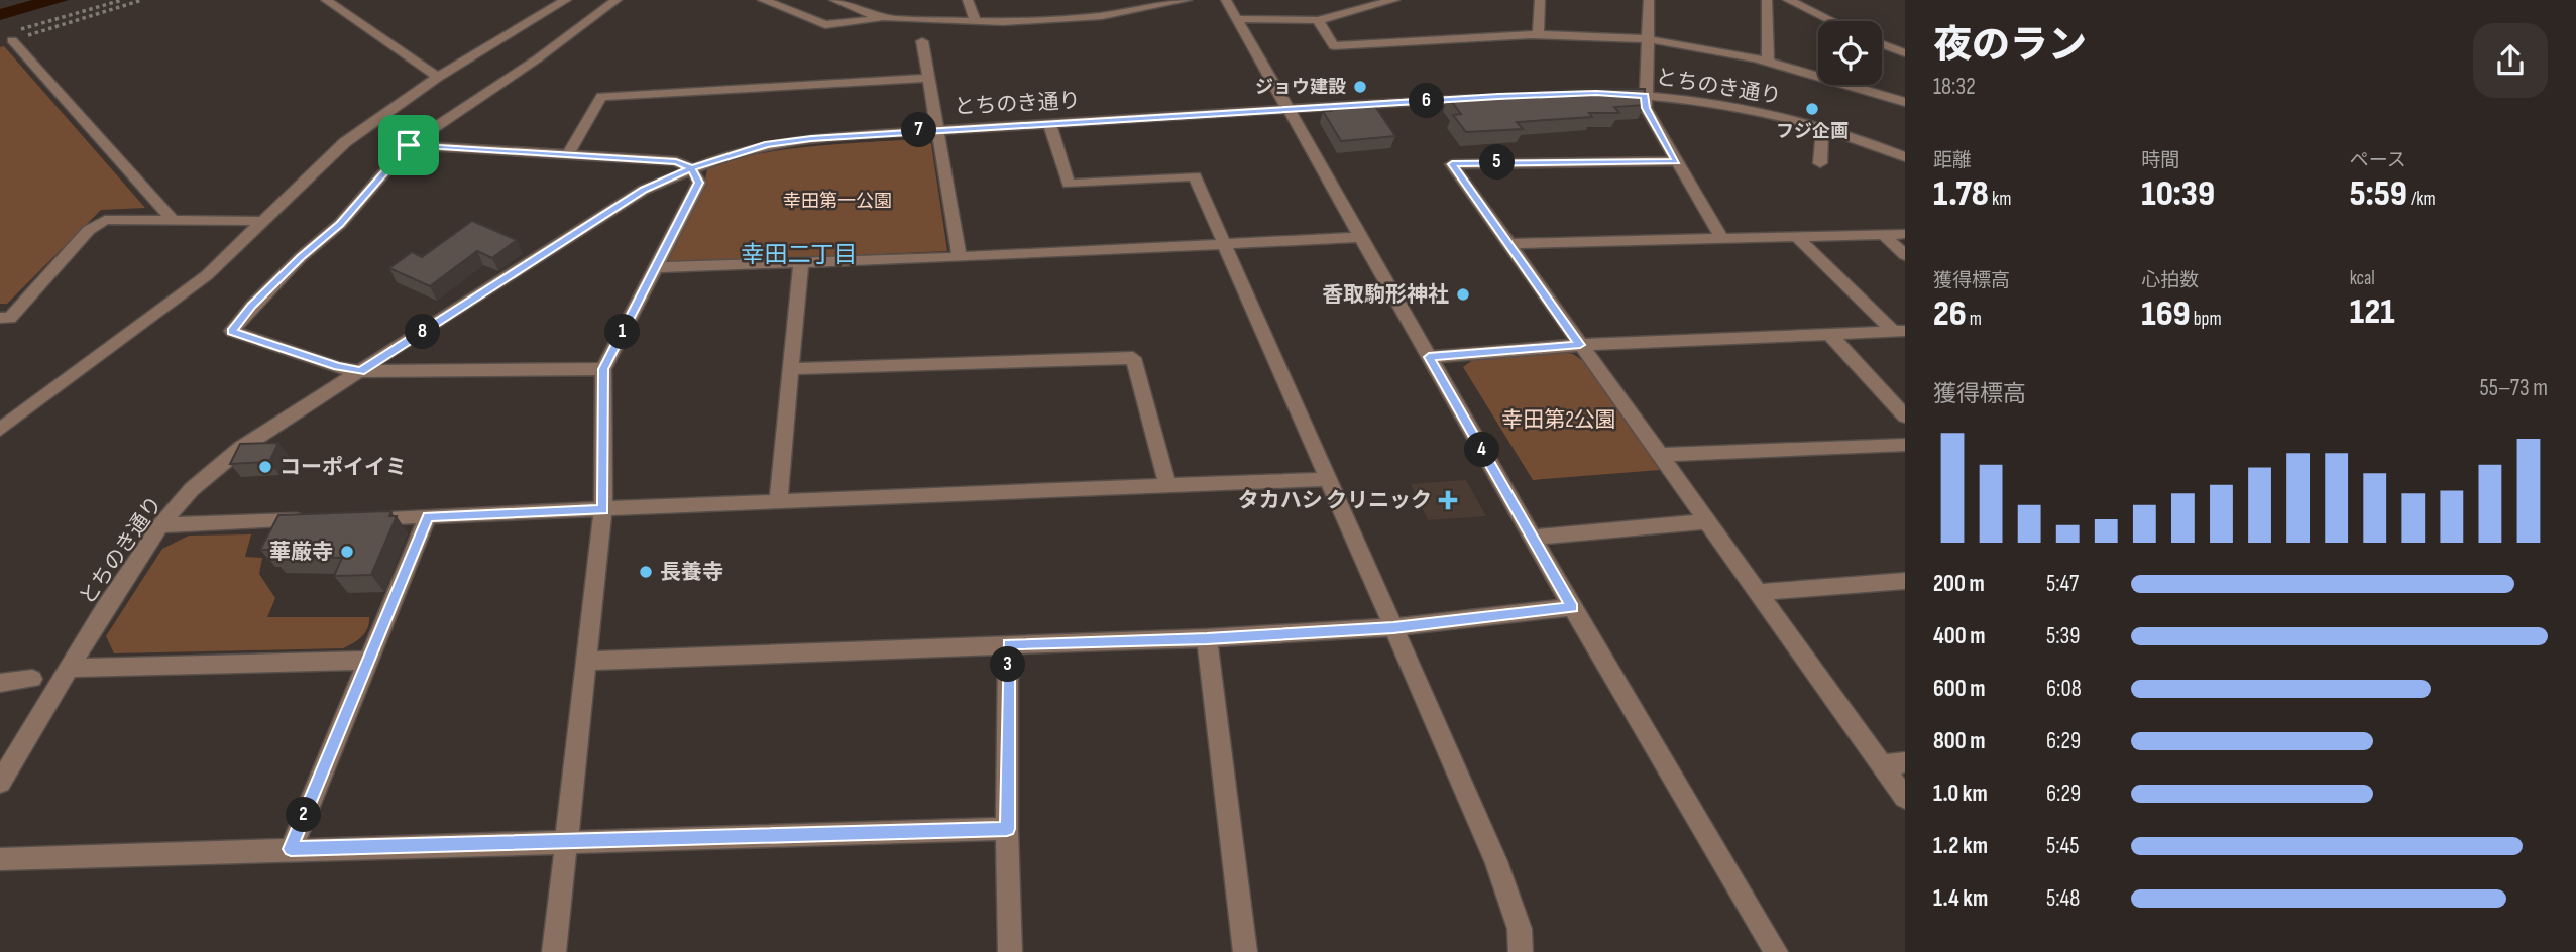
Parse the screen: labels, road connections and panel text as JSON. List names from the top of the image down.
{
  "streets": {
    "street": ["とちのき通り"]
  },
  "districts": ["幸田二丁目"],
  "parks": ["幸田第一公園", "幸田第2公園"],
  "places": {
    "other": [
      "ジョウ建設",
      "フジ企画",
      "香取駒形神社",
      "コーポイイミ",
      "華厳寺",
      "長養寺"
    ],
    "health": ["タカハシ クリニック"]
  },
  "page": {
    "heading": ["夜のラン", "18:32"],
    "pins": [
      "6",
      "7",
      "5",
      "1",
      "8",
      "4",
      "3",
      "2"
    ],
    "stats": [
      ["距離", "1.78 km"],
      ["時間", "10:39"],
      ["ペース", "5:59 /km"],
      ["獲得標高", "26 m"],
      ["心拍数", "169 bpm"],
      ["kcal", "121"]
    ],
    "chart": ["獲得標高", "55–73 m"],
    "list": [
      {
        "name": "200 m",
        "note": "5:47"
      },
      {
        "name": "400 m",
        "note": "5:39"
      },
      {
        "name": "600 m",
        "note": "6:08"
      },
      {
        "name": "800 m",
        "note": "6:29"
      },
      {
        "name": "1.0 km",
        "note": "6:29"
      },
      {
        "name": "1.2 km",
        "note": "5:45"
      },
      {
        "name": "1.4 km",
        "note": "5:48"
      }
    ]
  }
}
